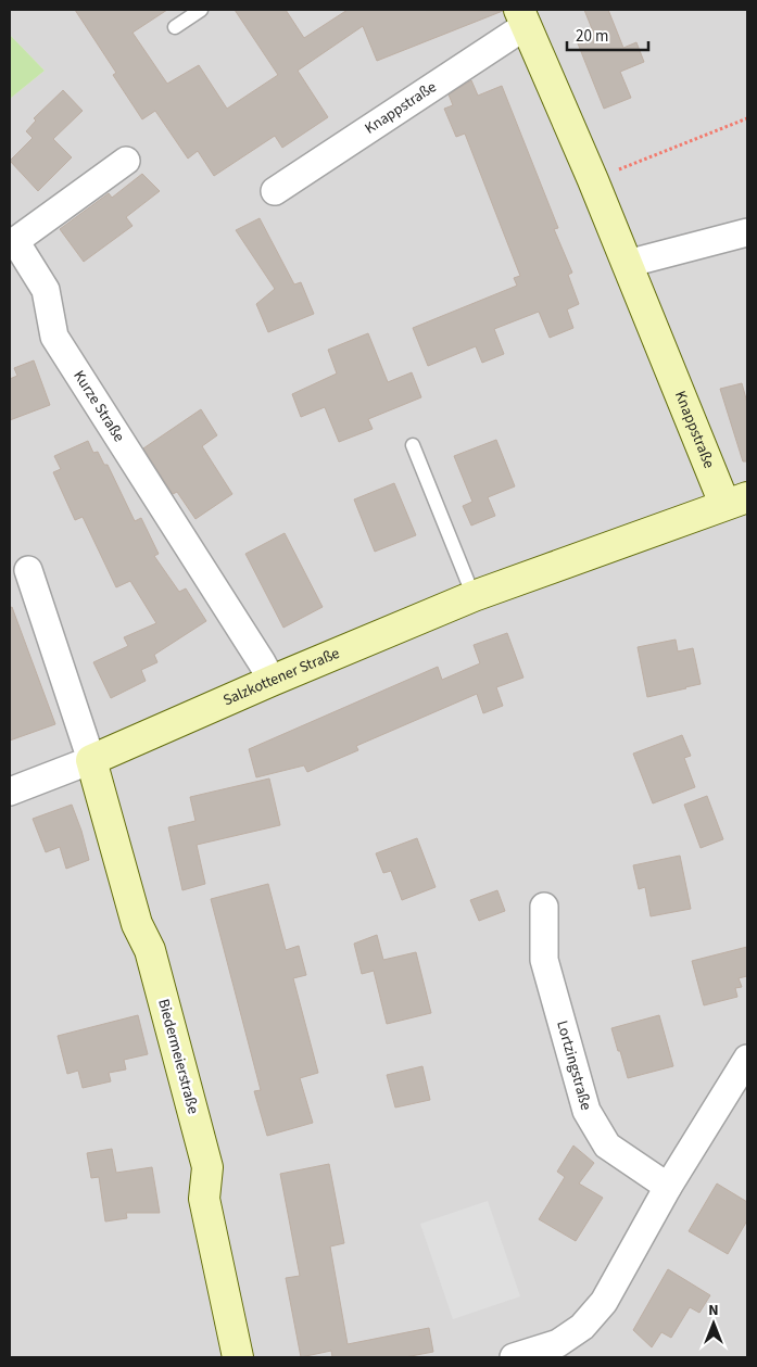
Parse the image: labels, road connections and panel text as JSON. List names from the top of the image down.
{
  "streets": {
    "street": [
      "Knappstraße",
      "Kurze Straße",
      "Salzkottener Straße",
      "Biedermeierstraße",
      "Lortzingstraße"
    ]
  },
  "crossings": [
    ["Knappstraße", "Salzkottener Straße"],
    ["Kurze Straße", "Salzkottener Straße"],
    ["Salzkottener Straße", "Biedermeierstraße"]
  ],
  "scale_bar": "20 m",
  "north": "top"
}
